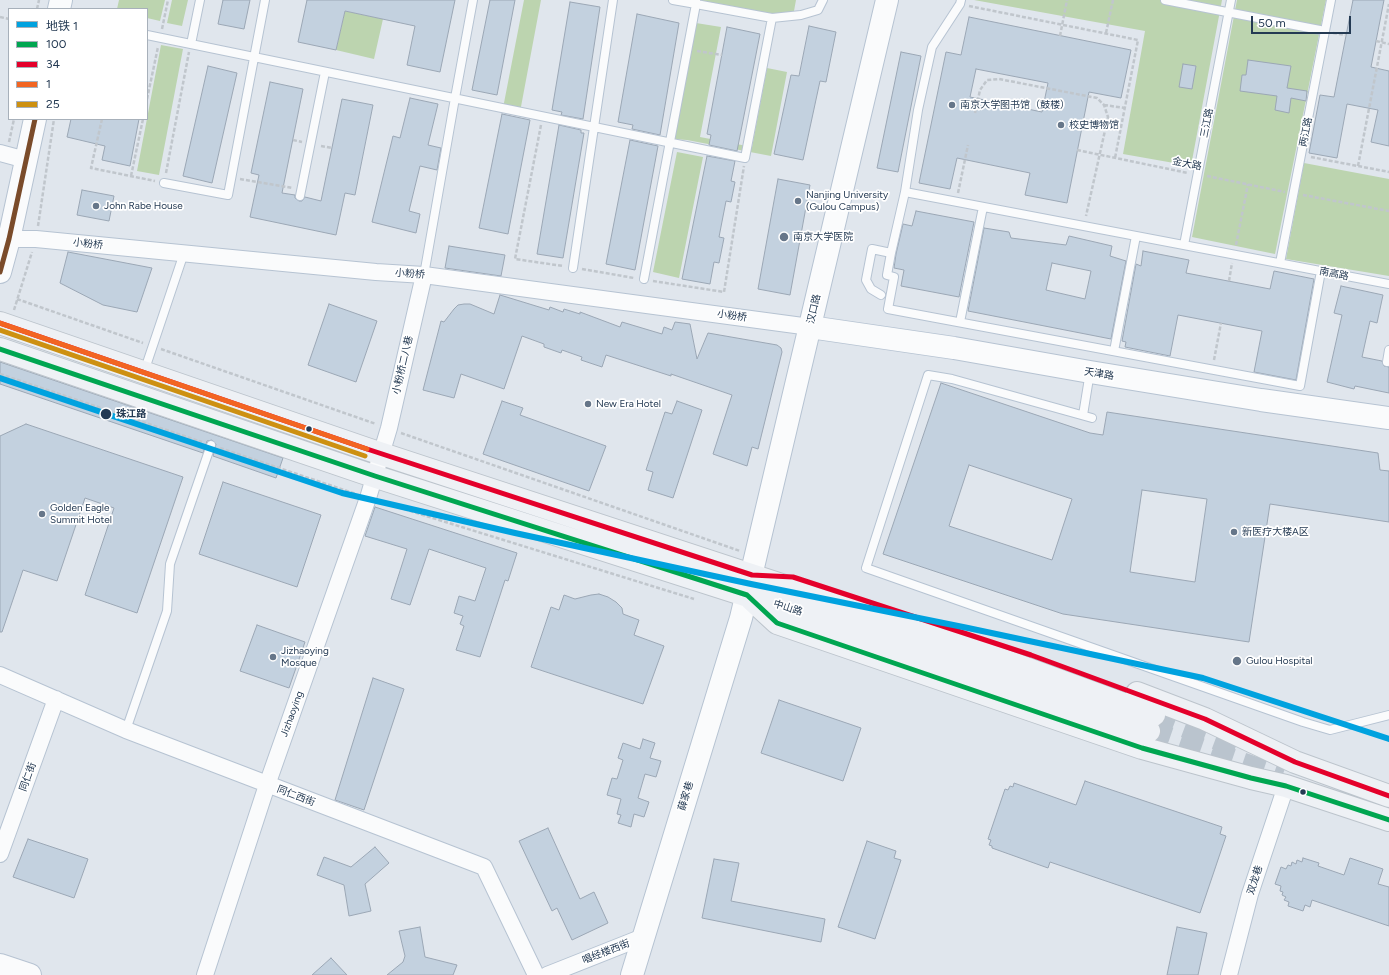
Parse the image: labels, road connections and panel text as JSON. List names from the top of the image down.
{
  "streets": {
    "main road": ["中山路"],
    "street": [
      "小粉桥",
      "汉口路",
      "小粉桥二八巷",
      "天津路",
      "Jizhaoying",
      "同仁街",
      "同仁西街",
      "薛家巷",
      "双龙巷",
      "唱经楼西街"
    ],
    "lane": ["三江路", "两江路", "南高路"],
    "path": ["金大路"]
  },
  "crossings": [
    ["三江路", "金大路"],
    ["三江路", "南高路"],
    ["两江路", "金大路"],
    ["两江路", "南高路"],
    ["小粉桥", "汉口路"],
    ["小粉桥", "小粉桥二八巷"],
    ["小粉桥", "天津路"],
    ["汉口路", "天津路"],
    ["汉口路", "中山路"],
    ["汉口路", "薛家巷"],
    ["小粉桥二八巷", "Jizhaoying"],
    ["Jizhaoying", "同仁西街"],
    ["同仁街", "同仁西街"],
    ["薛家巷", "唱经楼西街"]
  ],
  "places": [
    "南京大学图书馆（鼓楼）",
    "校史博物馆",
    "Nanjing University (Gulou Campus)",
    "John Rabe House",
    "南京大学医院",
    "New Era Hotel",
    "珠江路",
    "Golden Eagle Summit Hotel",
    "新医疗大楼A区",
    "Jizhaoying Mosque",
    "Gulou Hospital"
  ],
  "lines": [
    "transit line 34",
    "transit line 1",
    "transit line 25",
    "transit line 100",
    "metro line 1"
  ],
  "legend": [
    "地铁 1",
    "100",
    "34",
    "1",
    "25"
  ],
  "scale_bar": "50 m"
}
